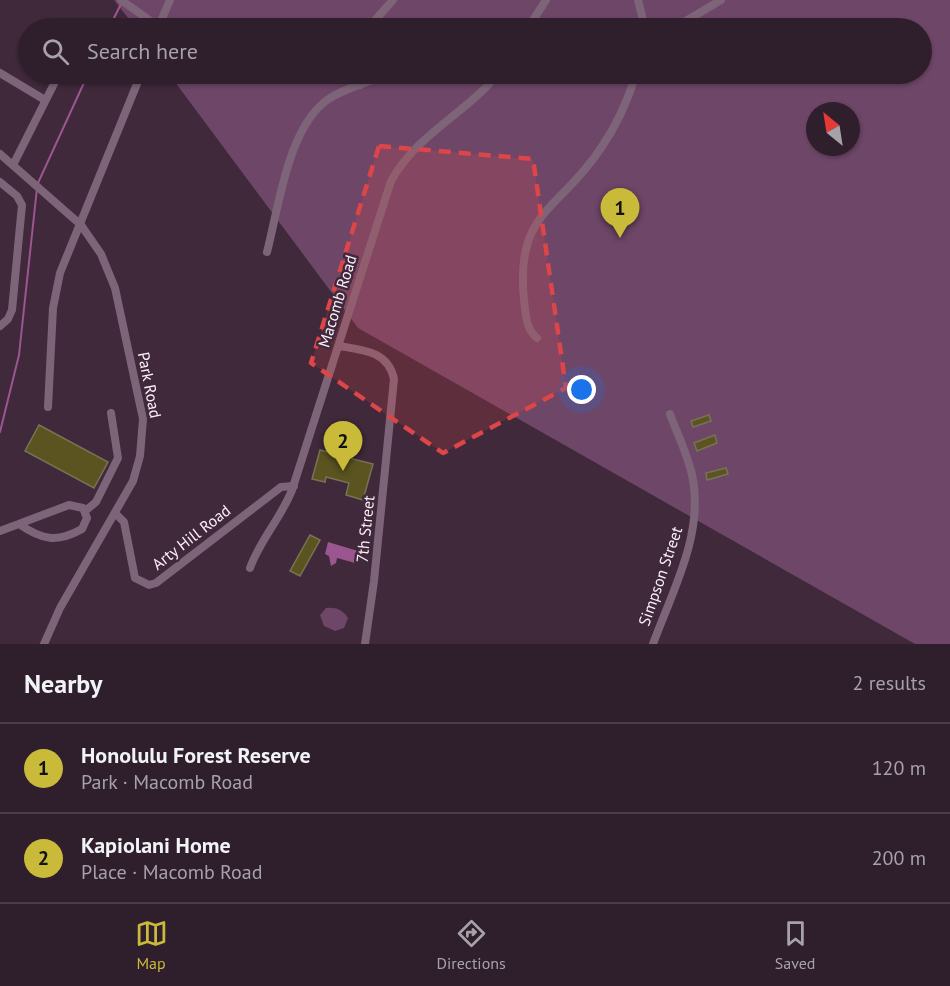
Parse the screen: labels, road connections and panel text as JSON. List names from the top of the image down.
{
  "streets": {
    "street": [
      "Macomb Road",
      "Park Road",
      "7th Street",
      "Arty Hill Road",
      "Simpson Street"
    ]
  },
  "crossings": [
    ["Macomb Road", "7th Street"],
    ["Macomb Road", "Arty Hill Road"],
    ["Park Road", "Arty Hill Road"]
  ],
  "north": "top left",
  "page": {
    "search": "Search here",
    "pins": ["1", "2"],
    "heading": ["Nearby", "2 results"],
    "list": [
      {
        "mark": "1",
        "name": "Honolulu Forest Reserve",
        "note": "Park · Macomb Road",
        "value": "120 m"
      },
      {
        "mark": "2",
        "name": "Kapiolani Home",
        "note": "Place · Macomb Road",
        "value": "200 m"
      }
    ],
    "nav": ["Map", "Directions", "Saved"]
  }
}
